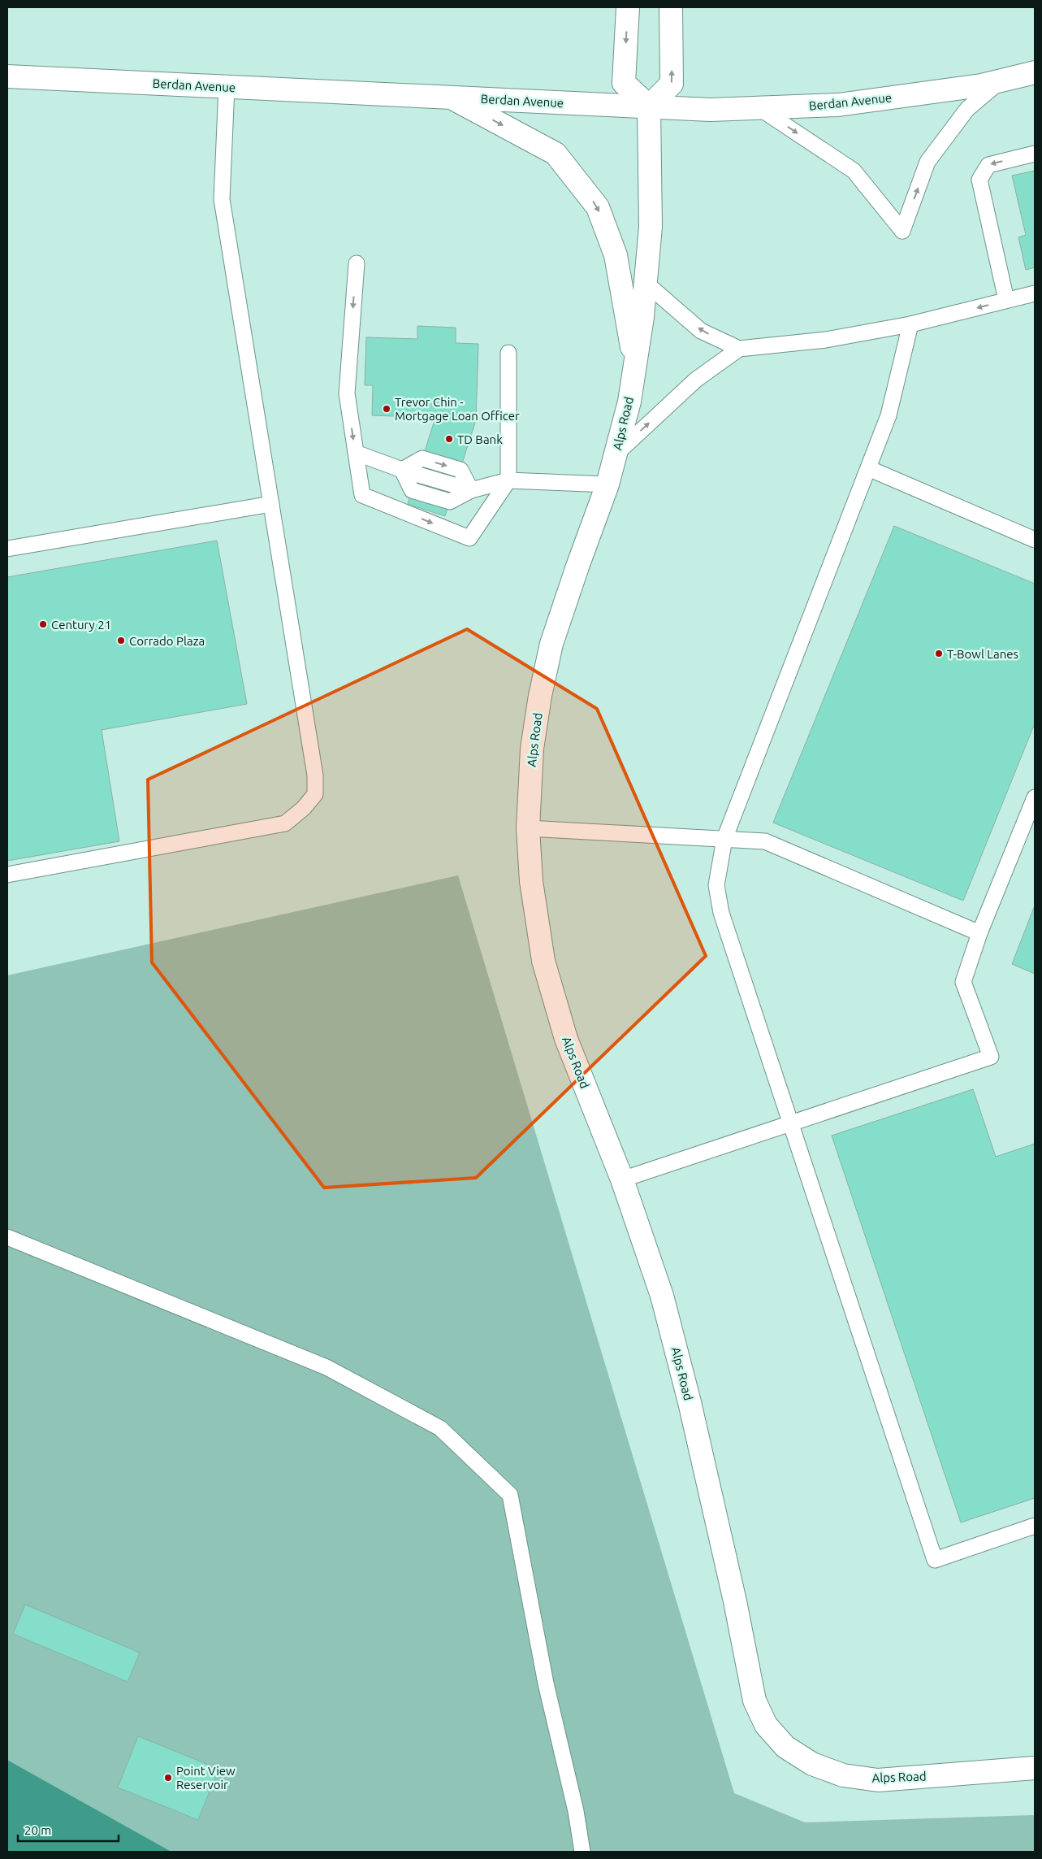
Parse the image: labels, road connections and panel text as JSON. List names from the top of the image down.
{
  "streets": {
    "street": ["Berdan Avenue", "Alps Road"]
  },
  "crossings": [
    ["Berdan Avenue", "Alps Road"]
  ],
  "places": [
    "Trevor Chin - Mortgage Loan Officer",
    "TD Bank",
    "Century 21",
    "Corrado Plaza",
    "T-Bowl Lanes",
    "Point View Reservoir"
  ],
  "scale_bar": "20 m"
}
